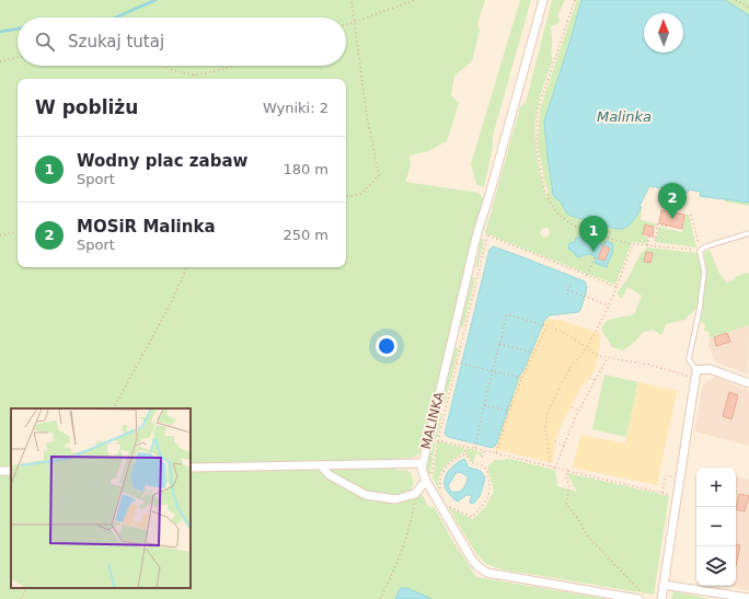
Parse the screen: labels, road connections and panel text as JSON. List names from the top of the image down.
{
  "streets": {
    "street": ["MALINKA"]
  },
  "water": ["Malinka"],
  "north": "top",
  "page": {
    "search": "Szukaj tutaj",
    "heading": ["W pobliżu", "Wyniki: 2"],
    "list": [
      {
        "mark": "1",
        "name": "Wodny plac zabaw",
        "note": "Sport",
        "value": "180 m"
      },
      {
        "mark": "2",
        "name": "MOSiR Malinka",
        "note": "Sport",
        "value": "250 m"
      }
    ],
    "pins": ["2", "1"],
    "map_buttons": ["+", "−"]
  }
}
